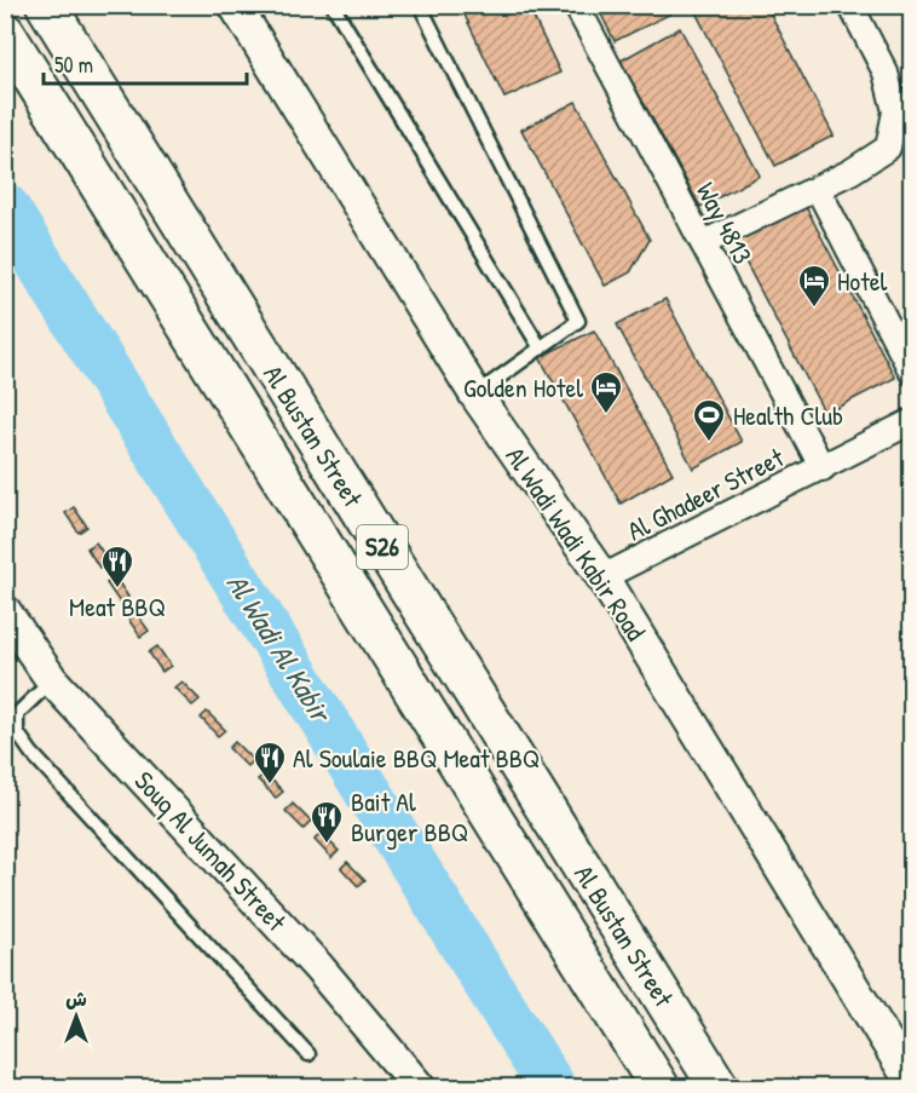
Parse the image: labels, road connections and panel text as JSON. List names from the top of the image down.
{
  "streets": {
    "main road": ["Al Bustan Street", "S26"],
    "street": [
      "Way 4813",
      "Al Ghadeer Street",
      "Al Wadi Wadi Kabir Road",
      "Souq Al Jumah Street"
    ]
  },
  "crossings": [
    ["Way 4813", "Al Ghadeer Street"],
    ["Al Ghadeer Street", "Al Wadi Wadi Kabir Road"]
  ],
  "water": ["Al Wadi Al Kabir"],
  "places": {
    "hotel": ["Hotel", "Golden Hotel"],
    "sports": ["Health Club"],
    "restaurant": ["Meat BBQ", "Al Soulaie BBQ Meat BBQ", "Bait Al Burger BBQ"]
  },
  "scale_bar": "50 m",
  "north": "top"
}
